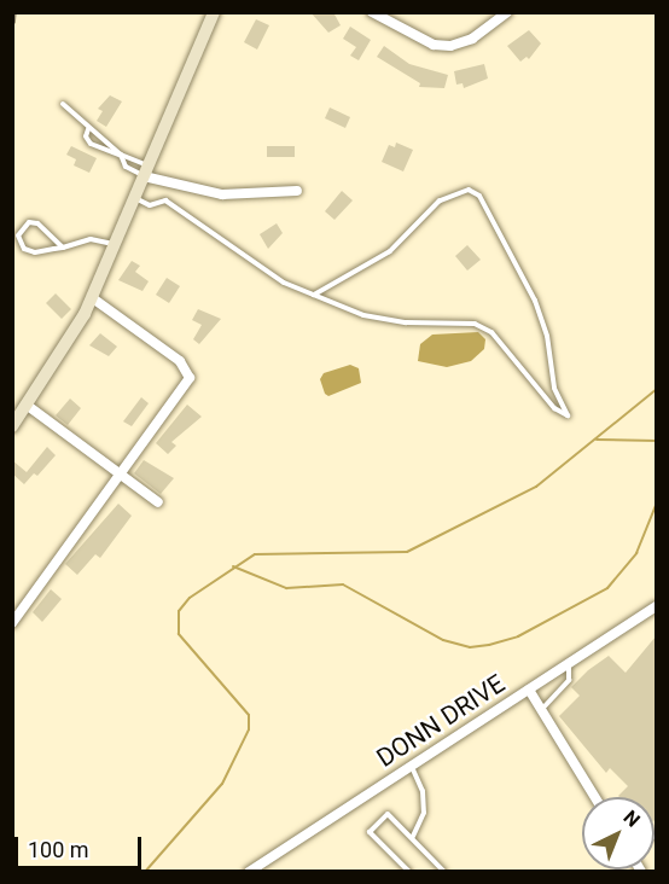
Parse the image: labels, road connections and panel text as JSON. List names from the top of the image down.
{
  "streets": {
    "street": ["DONN DRIVE"]
  },
  "scale_bar": "100 m",
  "north": "top right"
}
